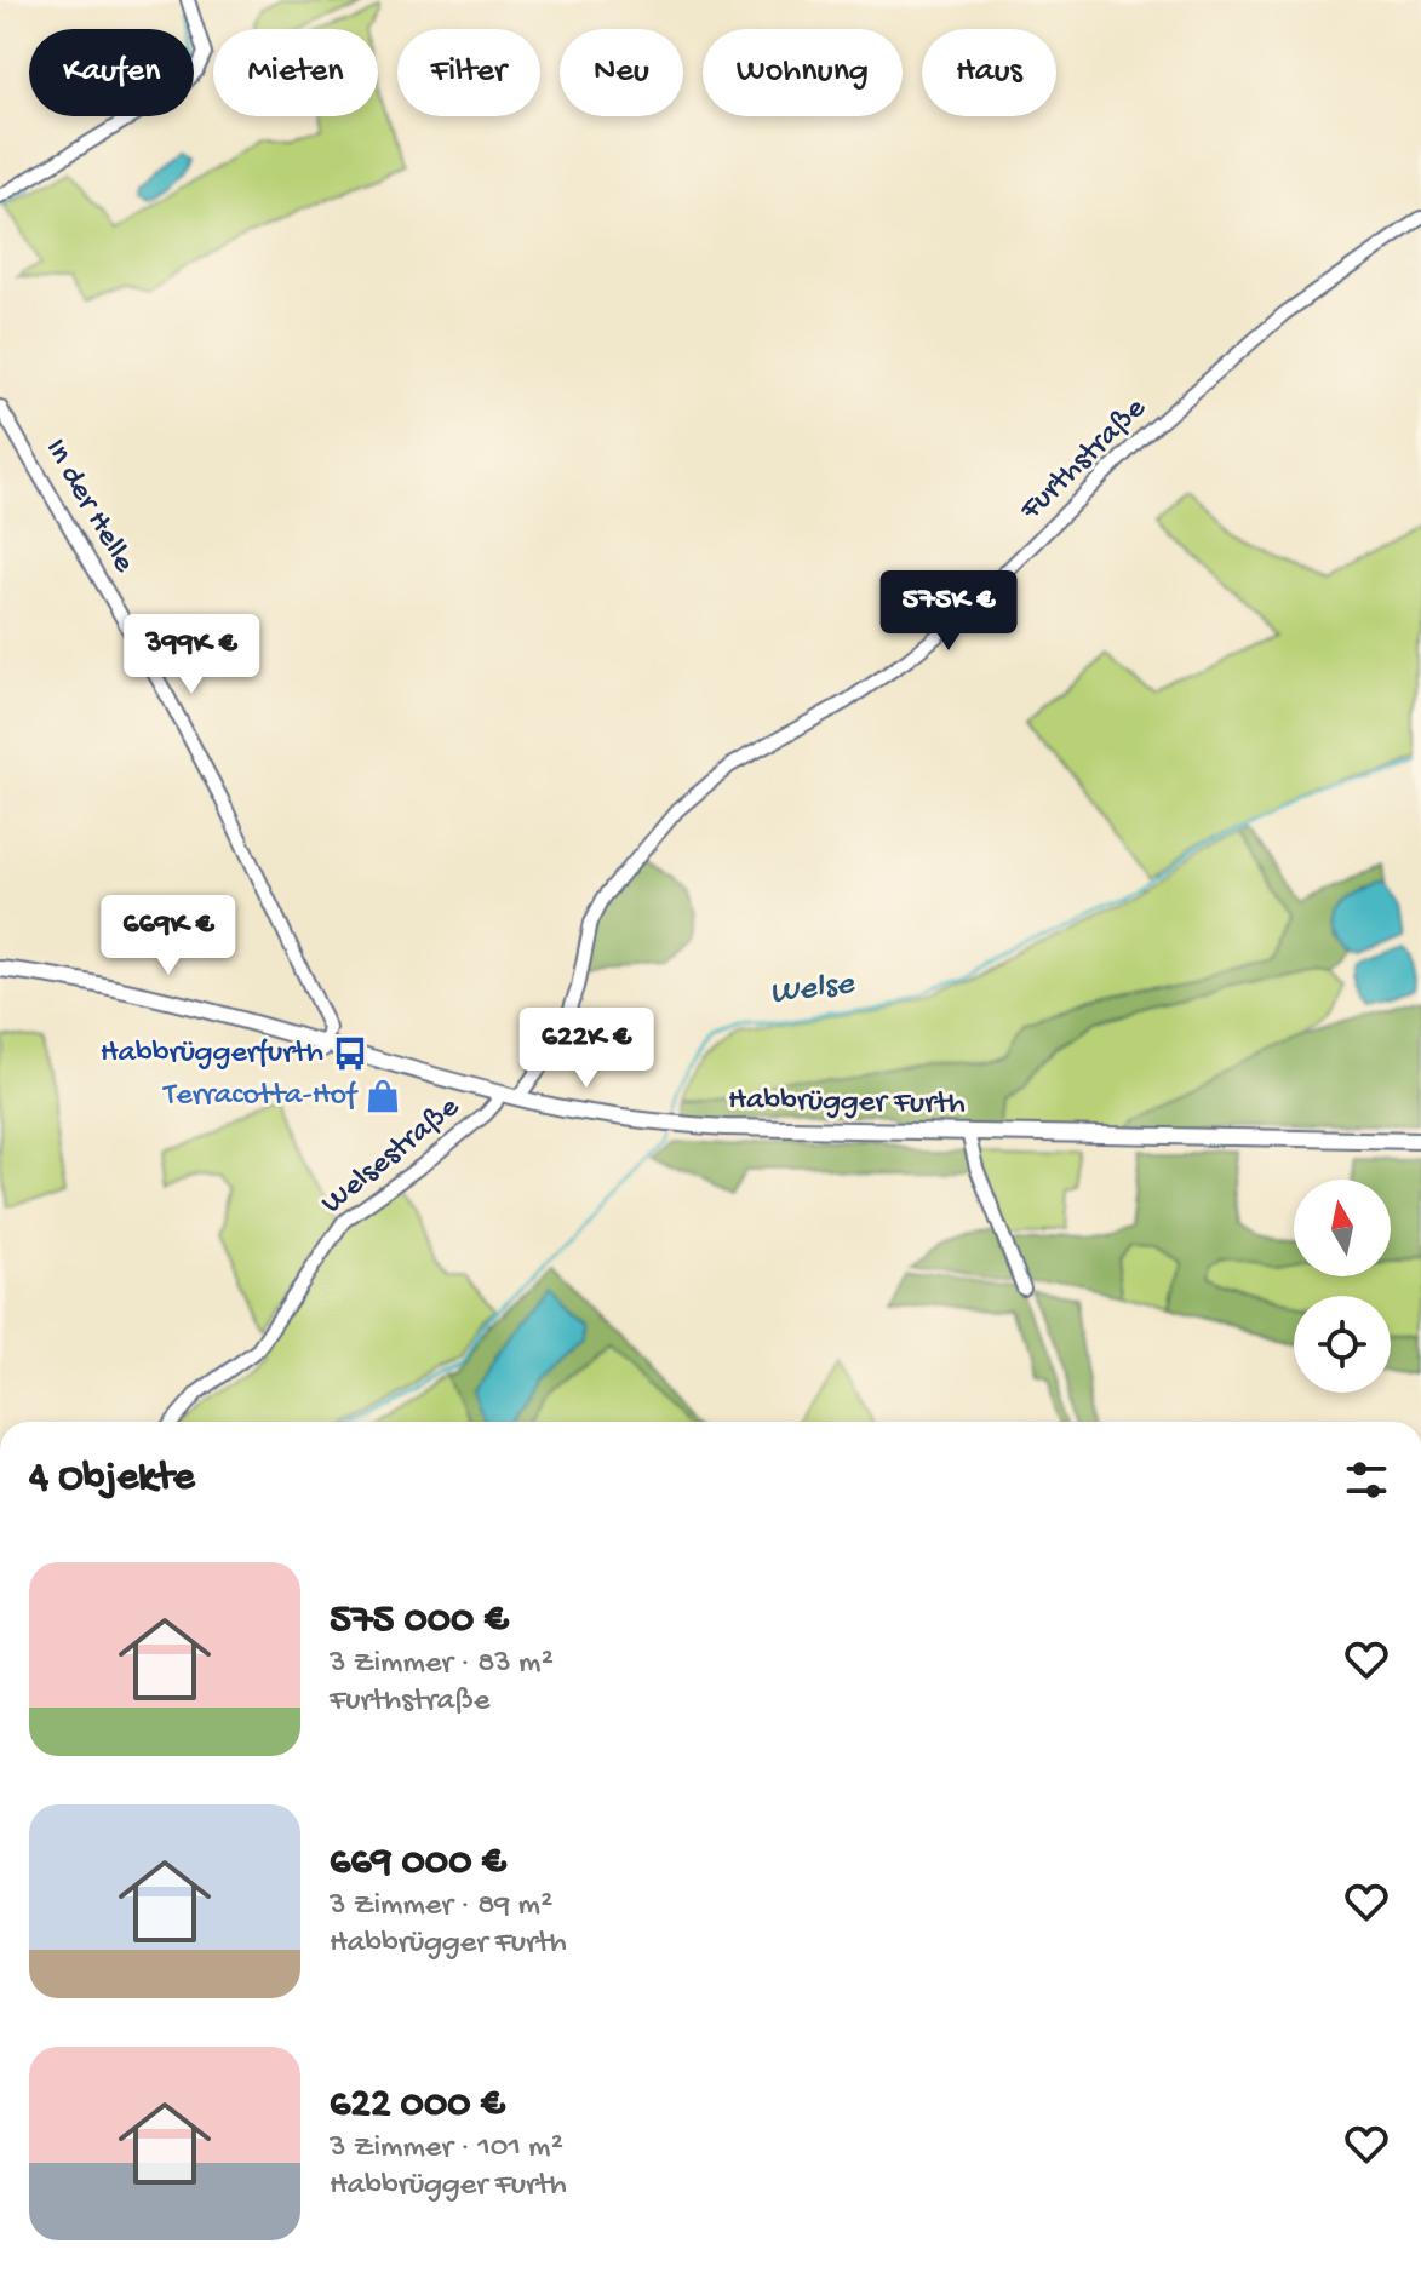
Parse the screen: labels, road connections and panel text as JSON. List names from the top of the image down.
{
  "streets": {
    "street": [
      "Furthstraße",
      "In der Helle",
      "Habbrügger Furth",
      "Welsestraße"
    ]
  },
  "crossings": [
    ["Furthstraße", "Habbrügger Furth"],
    ["In der Helle", "Habbrügger Furth"],
    ["Habbrügger Furth", "Welsestraße"]
  ],
  "water": ["Welse"],
  "places": {
    "bus stop": ["Habbrüggerfurth"],
    "shop": ["Terracotta-Hof"]
  },
  "north": "top",
  "page": {
    "chip": [
      "Kaufen",
      "Mieten",
      "Filter",
      "Neu",
      "Wohnung",
      "Haus"
    ],
    "price": [
      "575K €",
      "399K €",
      "669K €",
      "622K €"
    ],
    "heading": "4 Objekte",
    "list": [
      {
        "name": "575 000 €",
        "note": "3 Zimmer · 83 m² · Furthstraße"
      },
      {
        "name": "669 000 €",
        "note": "3 Zimmer · 89 m² · Habbrügger Furth"
      },
      {
        "name": "622 000 €",
        "note": "3 Zimmer · 101 m² · Habbrügger Furth"
      }
    ]
  }
}
